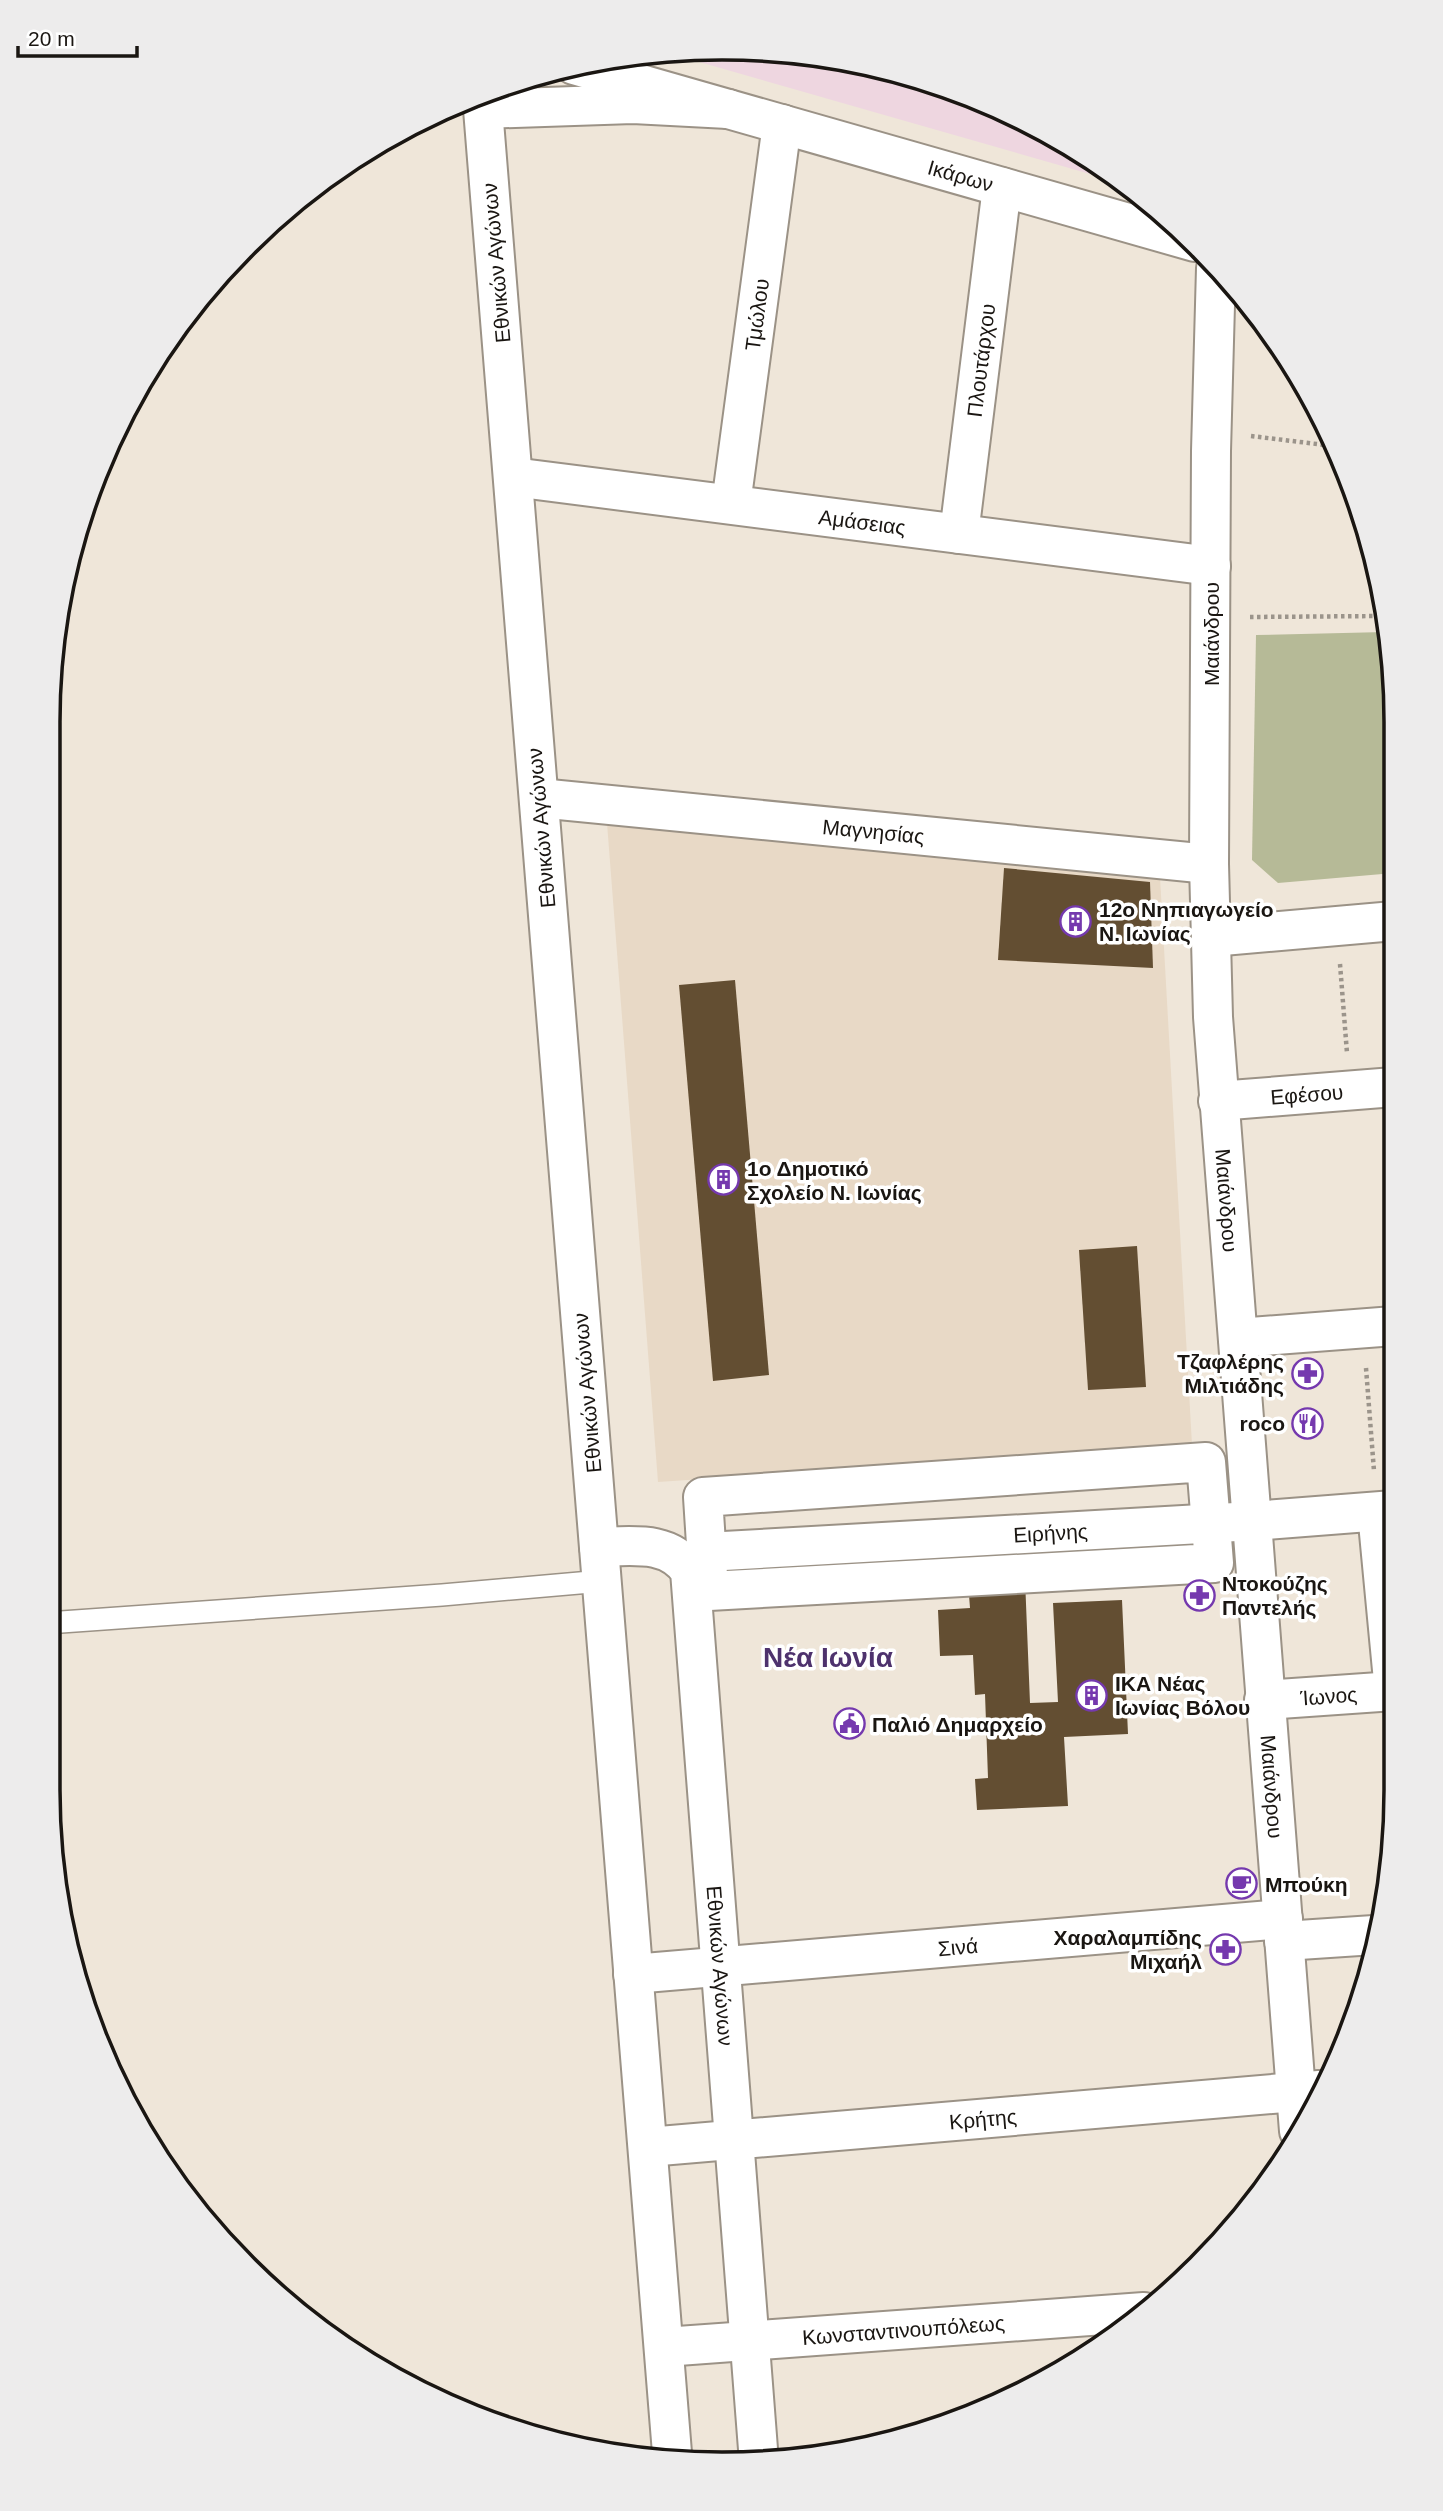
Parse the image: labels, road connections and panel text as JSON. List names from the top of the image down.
{
  "streets": {
    "street": [
      "Ικάρων",
      "Εθνικών Αγώνων",
      "Τμώλου",
      "Πλουτάρχου",
      "Αμάσειας",
      "Μαιάνδρου",
      "Μαγνησίας",
      "Εφέσου",
      "Ειρήνης",
      "Ίωνος",
      "Σινά",
      "Κρήτης",
      "Κωνσταντινουπόλεως"
    ]
  },
  "crossings": [
    ["Ικάρων", "Εθνικών Αγώνων"],
    ["Ικάρων", "Τμώλου"],
    ["Ικάρων", "Πλουτάρχου"],
    ["Εθνικών Αγώνων", "Αμάσειας"],
    ["Εθνικών Αγώνων", "Μαγνησίας"],
    ["Εθνικών Αγώνων", "Σινά"],
    ["Εθνικών Αγώνων", "Κρήτης"],
    ["Εθνικών Αγώνων", "Κωνσταντινουπόλεως"],
    ["Τμώλου", "Αμάσειας"],
    ["Πλουτάρχου", "Αμάσειας"],
    ["Αμάσειας", "Μαιάνδρου"],
    ["Μαιάνδρου", "Μαγνησίας"],
    ["Μαιάνδρου", "Εφέσου"],
    ["Μαιάνδρου", "Ειρήνης"],
    ["Μαιάνδρου", "Ίωνος"],
    ["Μαιάνδρου", "Σινά"],
    ["Μαιάνδρου", "Κρήτης"]
  ],
  "districts": ["Νέα Ιωνία"],
  "places": {
    "building": ["12ο Νηπιαγωγείο Ν. Ιωνίας", "1ο Δημοτικό Σχολείο Ν. Ιωνίας", "ΙΚΑ Νέας Ιωνίας Βόλου"],
    "pharmacy": ["Τζαφλέρης Μιλτιάδης", "Ντοκούζης Παντελής", "Χαραλαμπίδης Μιχαήλ"],
    "restaurant": ["roco"],
    "public building": ["Παλιό Δημαρχείο"],
    "cafe": ["Μπούκη"]
  },
  "scale_bar": "20 m"
}
